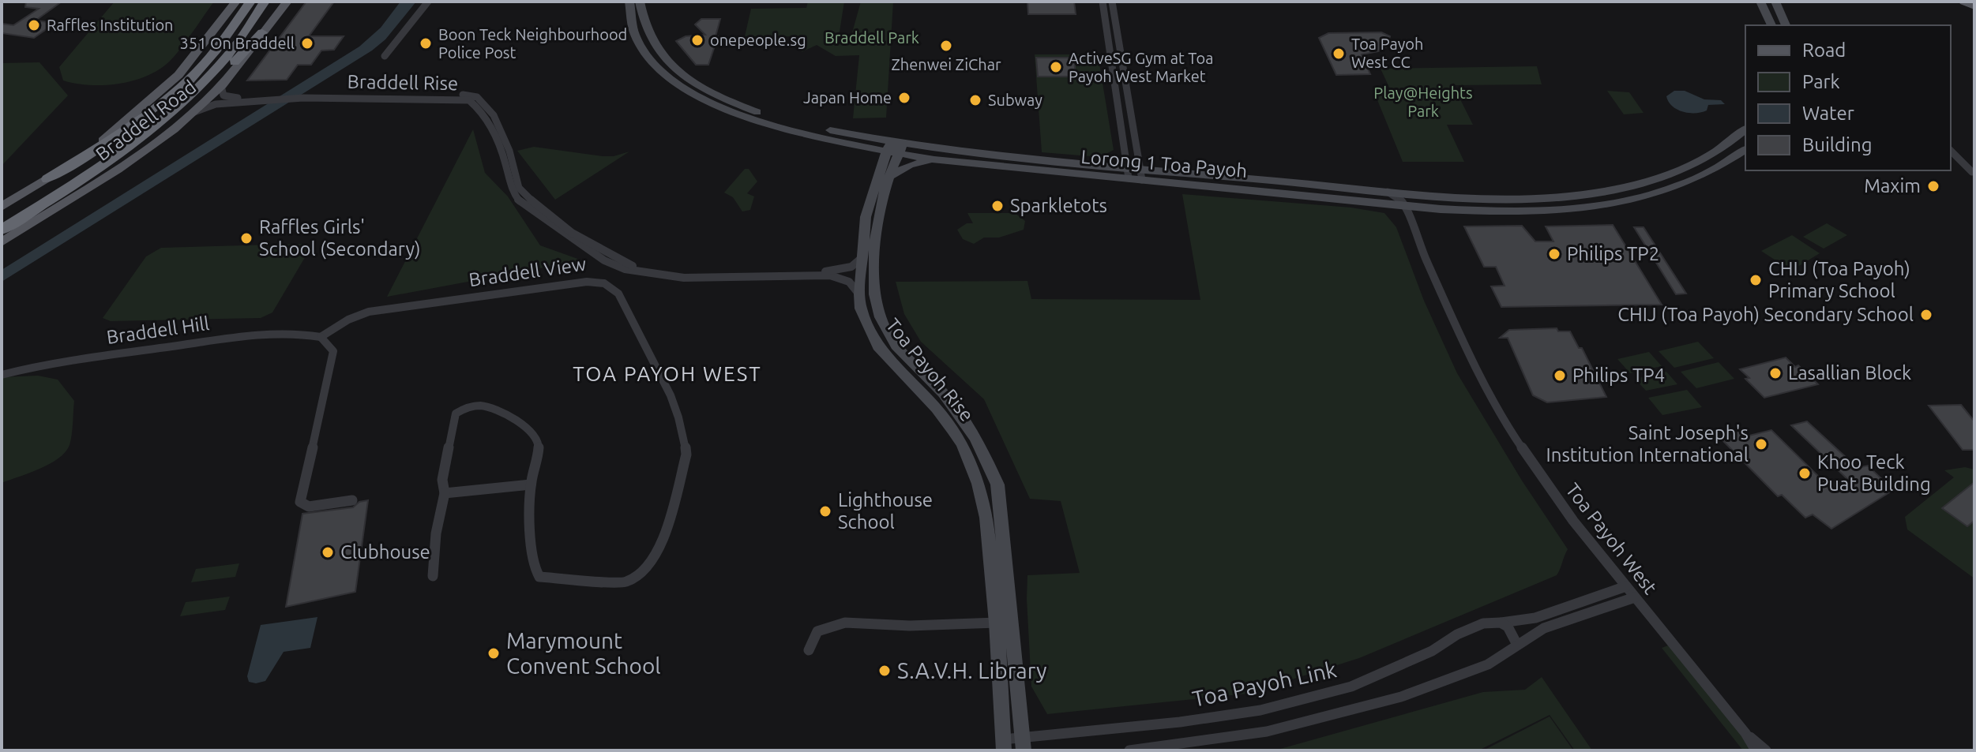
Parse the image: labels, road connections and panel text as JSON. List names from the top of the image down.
{
  "streets": {
    "highway": ["Braddell Road"],
    "main road": ["Lorong 1 Toa Payoh", "Toa Payoh Rise"],
    "street": [
      "Braddell Rise",
      "Braddell View",
      "Braddell Hill",
      "Toa Payoh West",
      "Toa Payoh Link"
    ]
  },
  "crossings": [
    ["Braddell Rise", "Braddell Road"],
    ["Braddell Rise", "Toa Payoh Rise"],
    ["Lorong 1 Toa Payoh", "Toa Payoh Rise"],
    ["Lorong 1 Toa Payoh", "Toa Payoh West"],
    ["Braddell View", "Braddell Hill"],
    ["Toa Payoh Rise", "Toa Payoh Link"],
    ["Toa Payoh West", "Toa Payoh Link"]
  ],
  "districts": ["TOA PAYOH WEST"],
  "parks": ["Braddell Park", "Play@Heights Park"],
  "places": [
    "Raffles Institution",
    "onepeople.sg",
    "351 On Braddell",
    "Boon Teck Neighbourhood Police Post",
    "Zhenwei ZiChar",
    "Toa Payoh West CC",
    "ActiveSG Gym at Toa Payoh West Market",
    "Japan Home",
    "Subway",
    "Maxim",
    "Sparkletots",
    "Raffles Girls' School (Secondary)",
    "Philips TP2",
    "CHIJ (Toa Payoh) Primary School",
    "CHIJ (Toa Payoh) Secondary School",
    "Lasallian Block",
    "Philips TP4",
    "Saint Joseph's Institution International",
    "Khoo Teck Puat Building",
    "Lighthouse School",
    "Clubhouse",
    "Marymount Convent School",
    "S.A.V.H. Library"
  ],
  "legend": [
    "Road",
    "Park",
    "Water",
    "Building"
  ]
}
